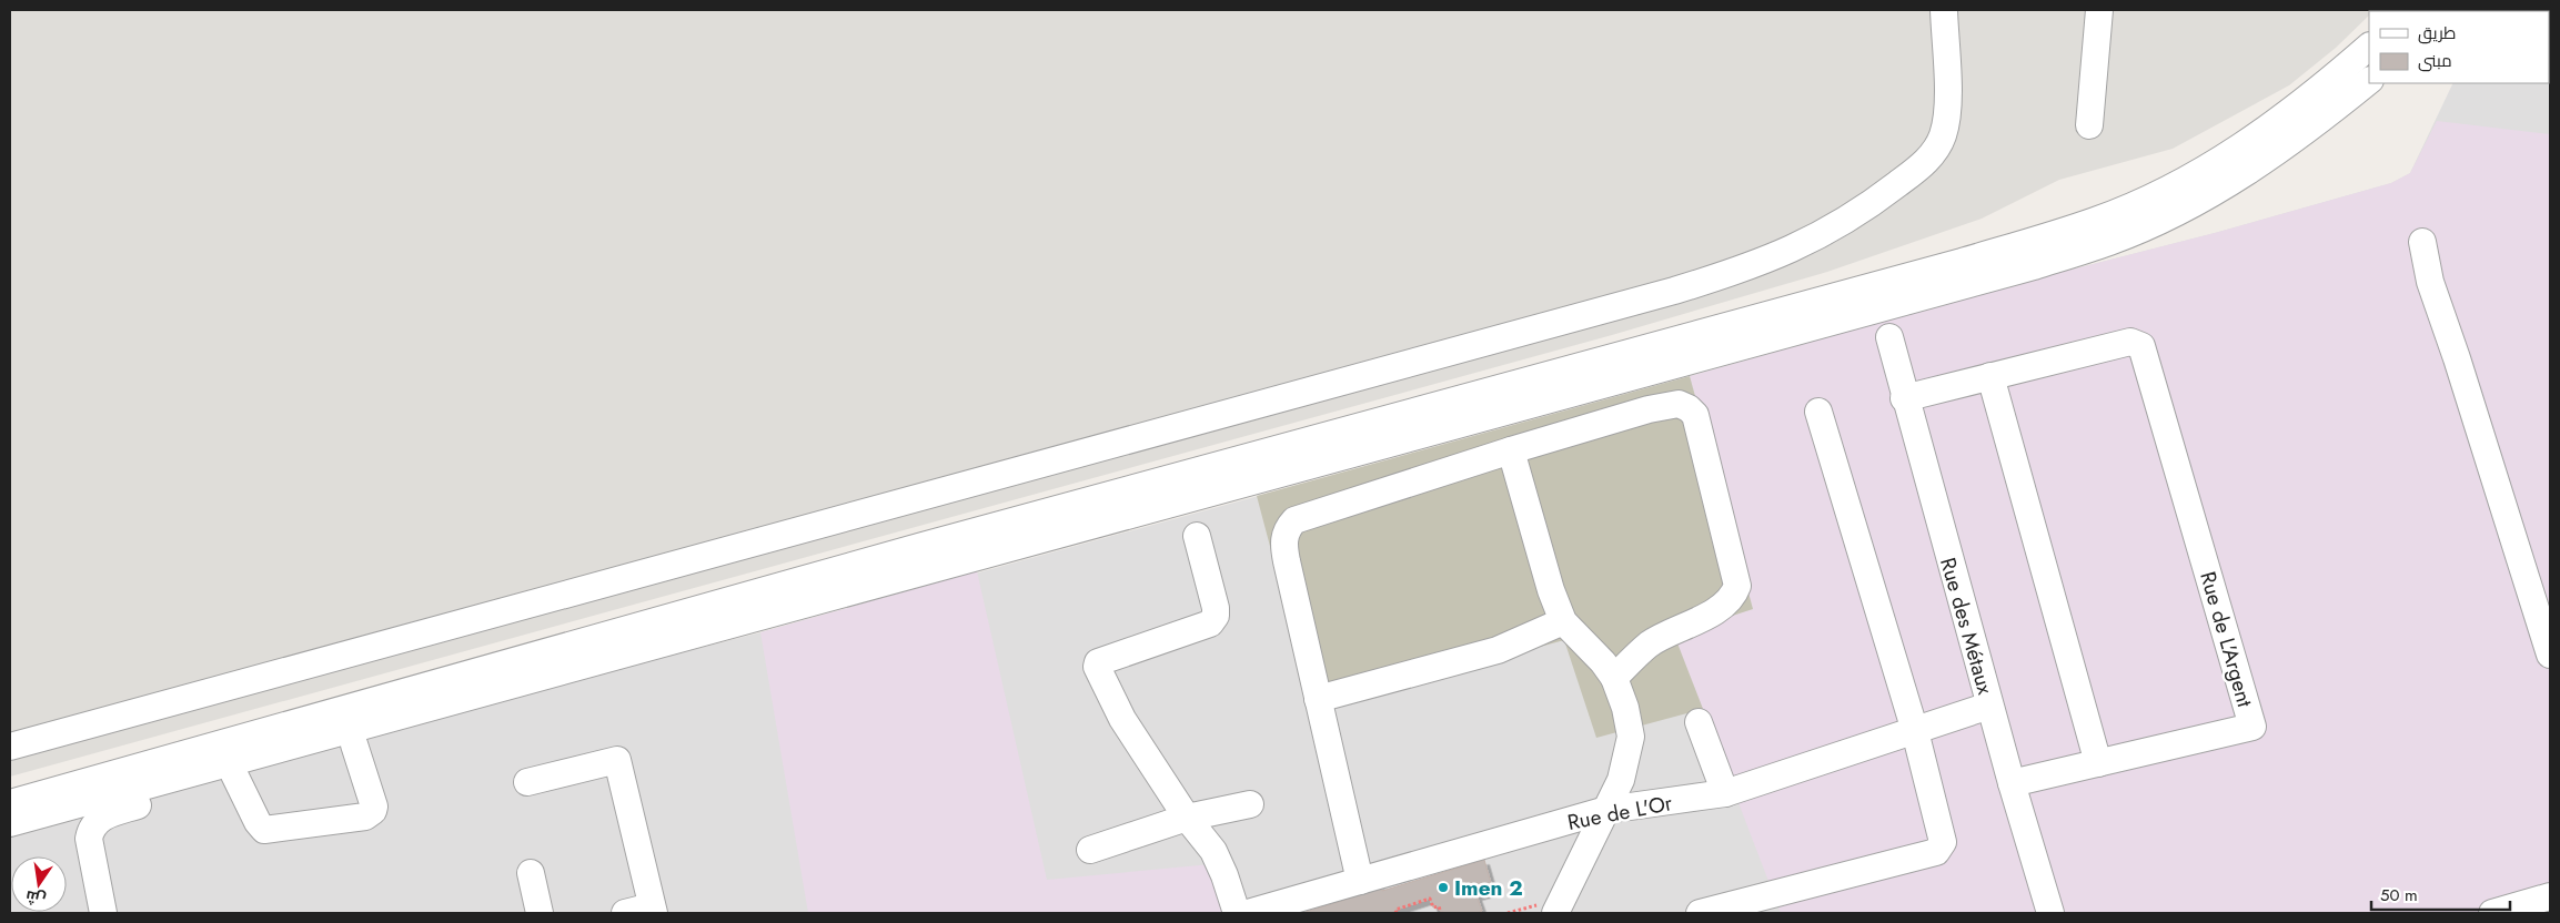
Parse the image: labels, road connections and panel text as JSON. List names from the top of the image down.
{
  "streets": {
    "street": ["Rue des Métaux", "Rue de L'Argent", "Rue de L'Or"]
  },
  "crossings": [
    ["Rue des Métaux", "Rue de L'Argent"],
    ["Rue des Métaux", "Rue de L'Or"]
  ],
  "places": ["Imen 2"],
  "legend": ["طريق", "مبنى"],
  "scale_bar": "50 m",
  "north": "bottom"
}
